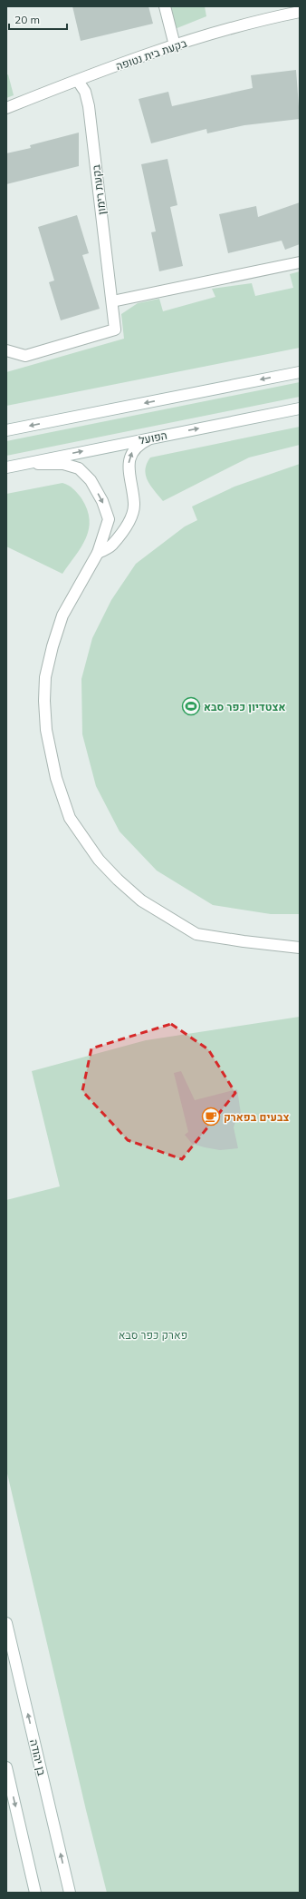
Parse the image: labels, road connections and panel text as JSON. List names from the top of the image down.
{
  "streets": {
    "street": [
      "בקעת בית נטופה",
      "בקעת רימון",
      "הפועל",
      "בן יהודה"
    ]
  },
  "crossings": [
    ["בקעת בית נטופה", "בקעת רימון"]
  ],
  "parks": ["פארק כפר סבא"],
  "places": {
    "sports": ["אצטדיון כפר סבא"],
    "cafe": ["צבעים בפארק"]
  },
  "scale_bar": "20 m"
}
